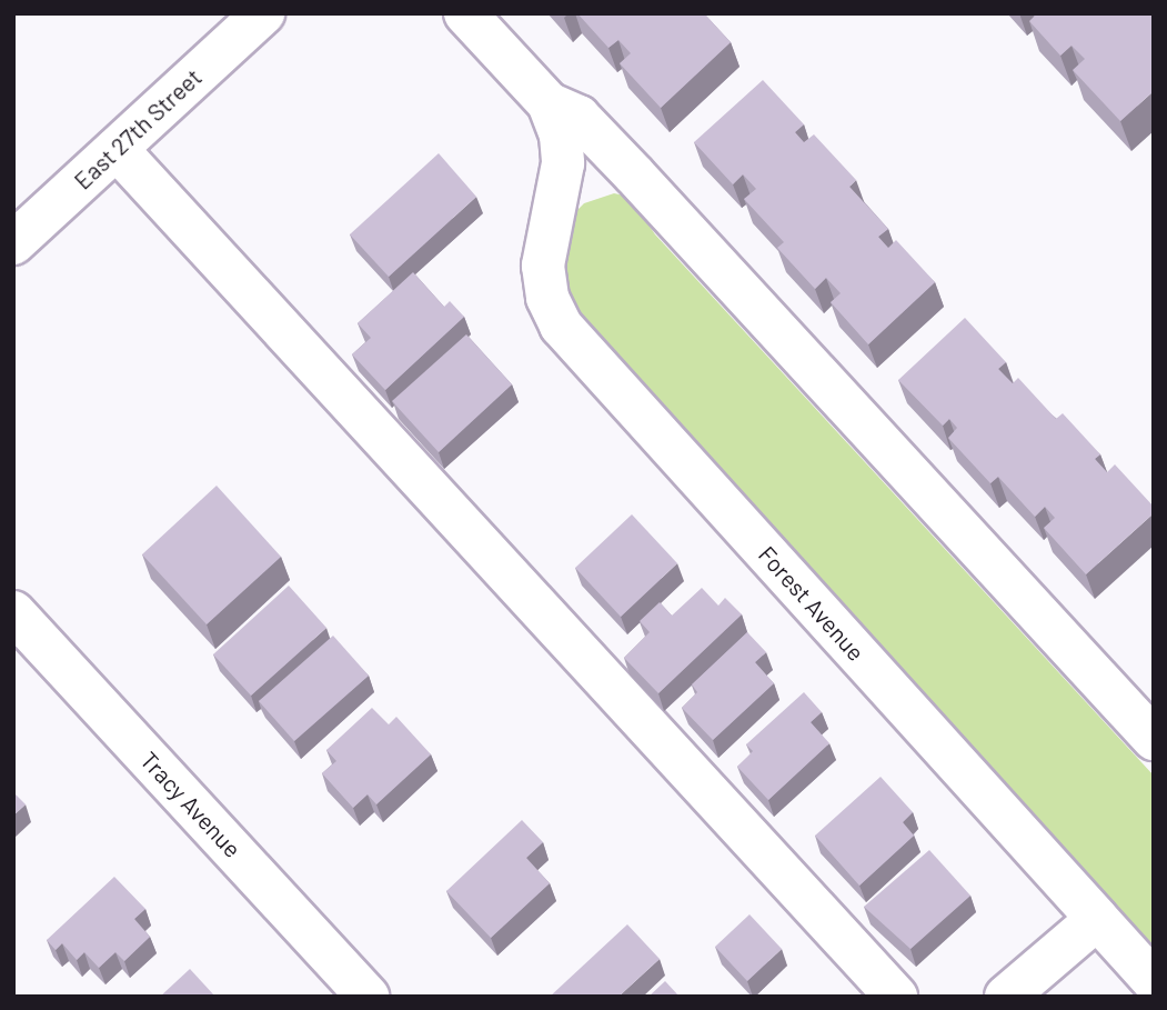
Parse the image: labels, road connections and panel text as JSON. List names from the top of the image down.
{
  "streets": {
    "street": ["East 27th Street", "Forest Avenue", "Tracy Avenue"]
  }
}
